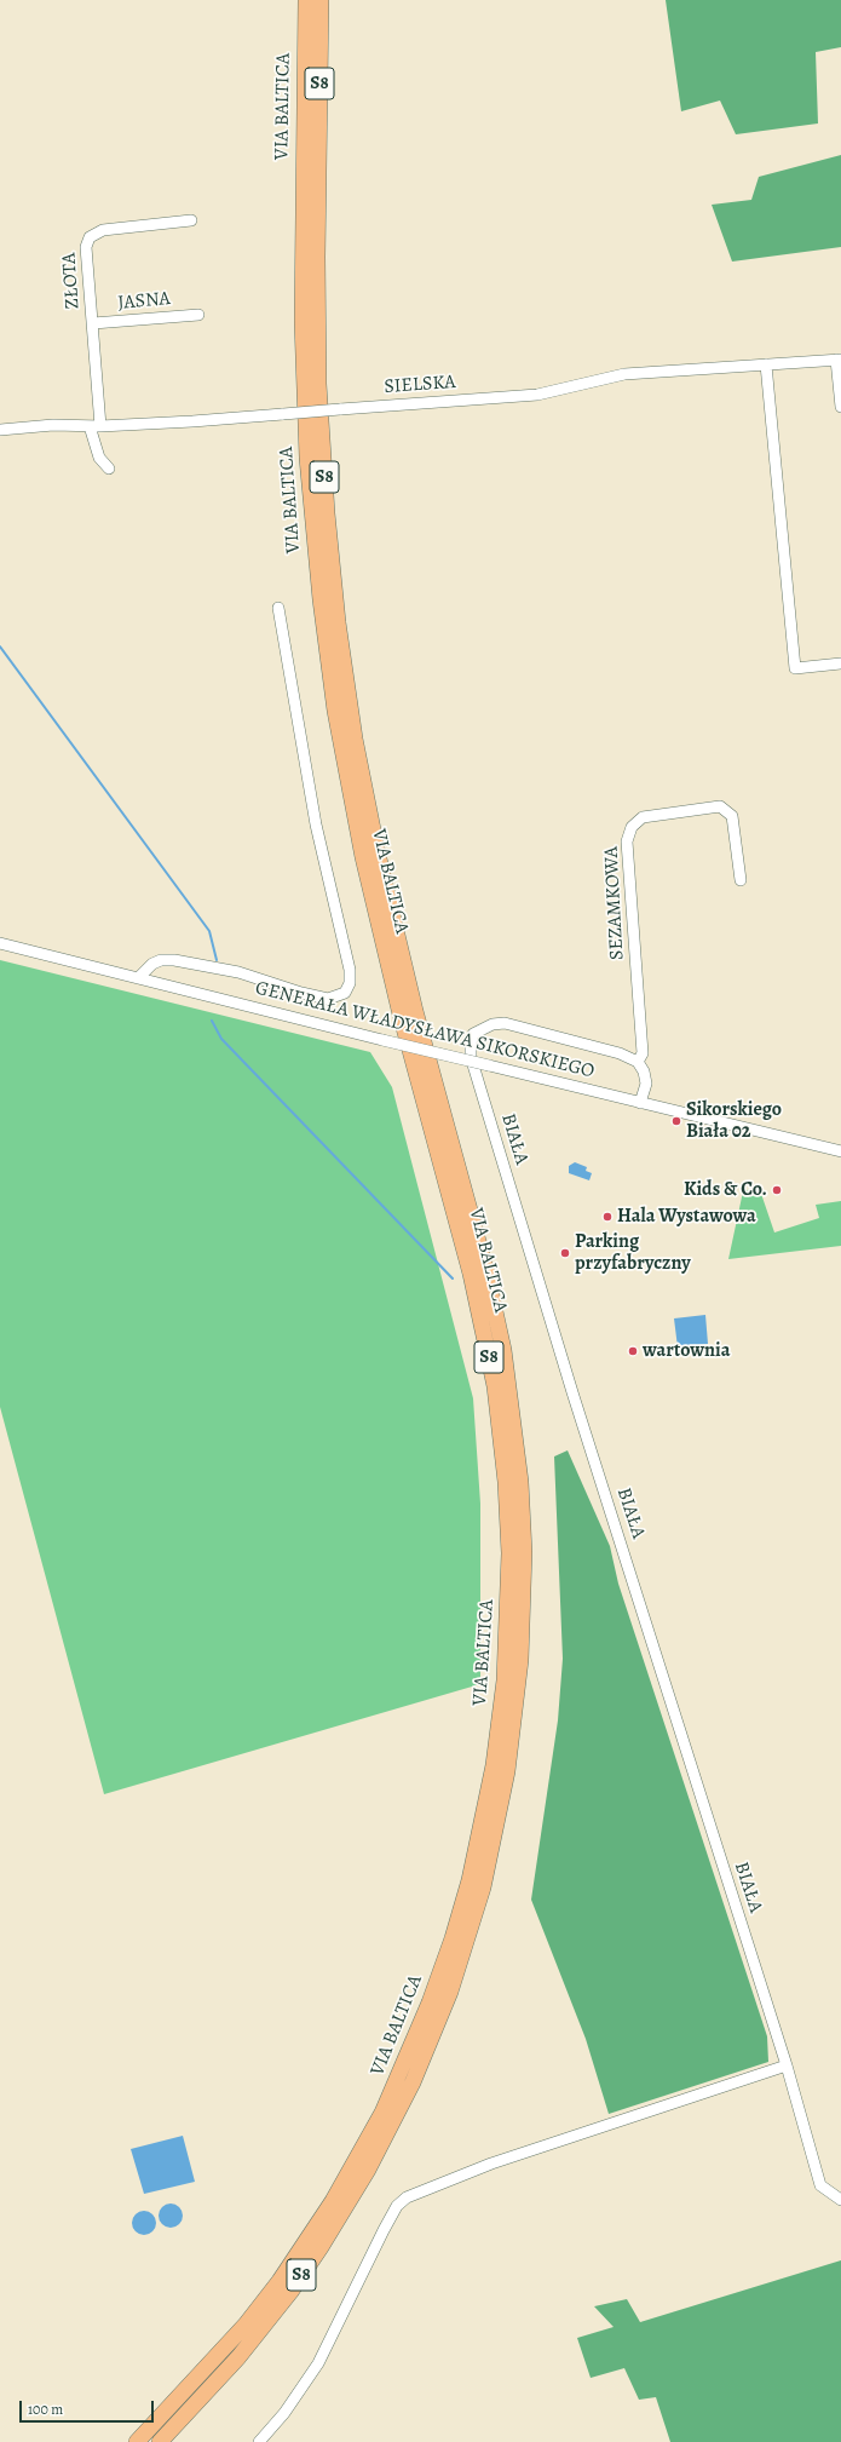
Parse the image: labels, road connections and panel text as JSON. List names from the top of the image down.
{
  "streets": {
    "highway": ["S8", "VIA BALTICA"],
    "street": [
      "ZŁOTA",
      "JASNA",
      "SIELSKA",
      "SEZAMKOWA",
      "GENERAŁA WŁADYSŁAWA SIKORSKIEGO",
      "BIAŁA"
    ]
  },
  "crossings": [
    ["ZŁOTA", "JASNA"],
    ["ZŁOTA", "SIELSKA"],
    ["SEZAMKOWA", "BIAŁA"]
  ],
  "places": [
    "Sikorskiego Biała 02",
    "Kids & Co.",
    "Hala Wystawowa",
    "Parking przyfabryczny",
    "wartownia"
  ],
  "scale_bar": "100 m"
}
